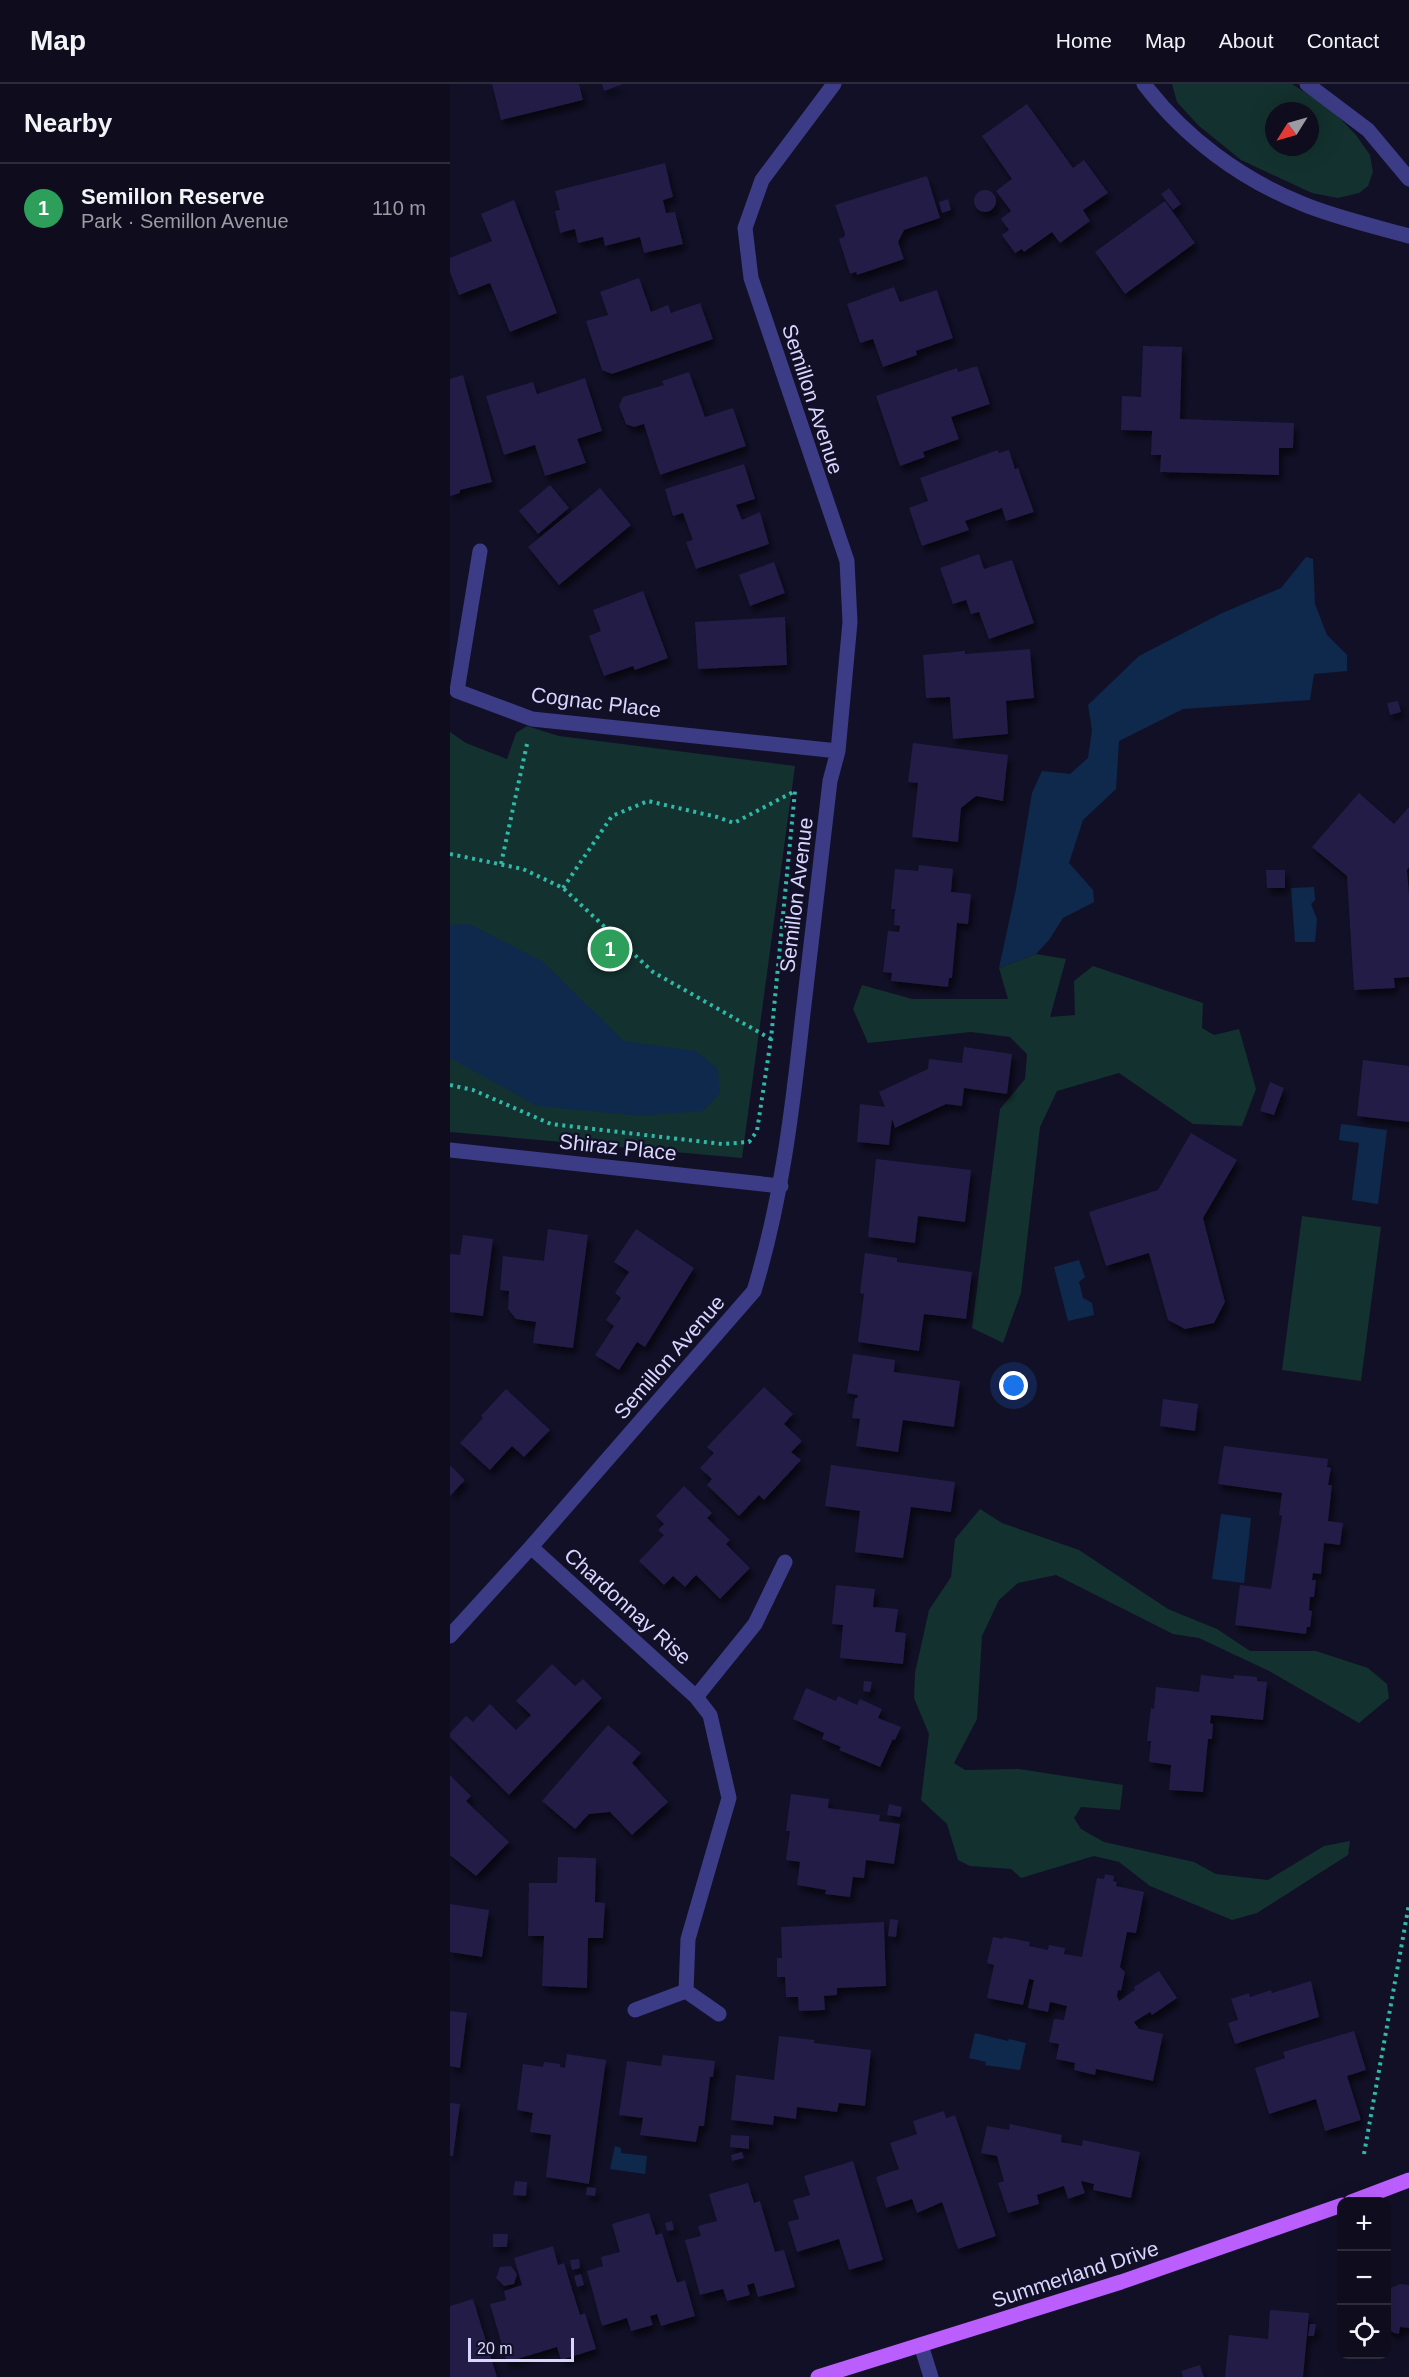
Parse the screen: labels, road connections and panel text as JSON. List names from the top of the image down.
{
  "streets": {
    "main road": ["Summerland Drive"],
    "street": [
      "Semillon Avenue",
      "Cognac Place",
      "Shiraz Place",
      "Chardonnay Rise"
    ]
  },
  "crossings": [
    ["Semillon Avenue", "Cognac Place"],
    ["Semillon Avenue", "Shiraz Place"],
    ["Semillon Avenue", "Chardonnay Rise"]
  ],
  "scale_bar": "20 m",
  "north": "bottom left",
  "page": {
    "header": "Map",
    "nav": [
      "Home",
      "Map",
      "About",
      "Contact"
    ],
    "heading": "Nearby",
    "list": [
      {
        "mark": "1",
        "name": "Semillon Reserve",
        "note": "Park · Semillon Avenue",
        "value": "110 m"
      }
    ],
    "pins": "1",
    "map_buttons": ["+", "−"],
    "scale": "20 m"
  }
}
